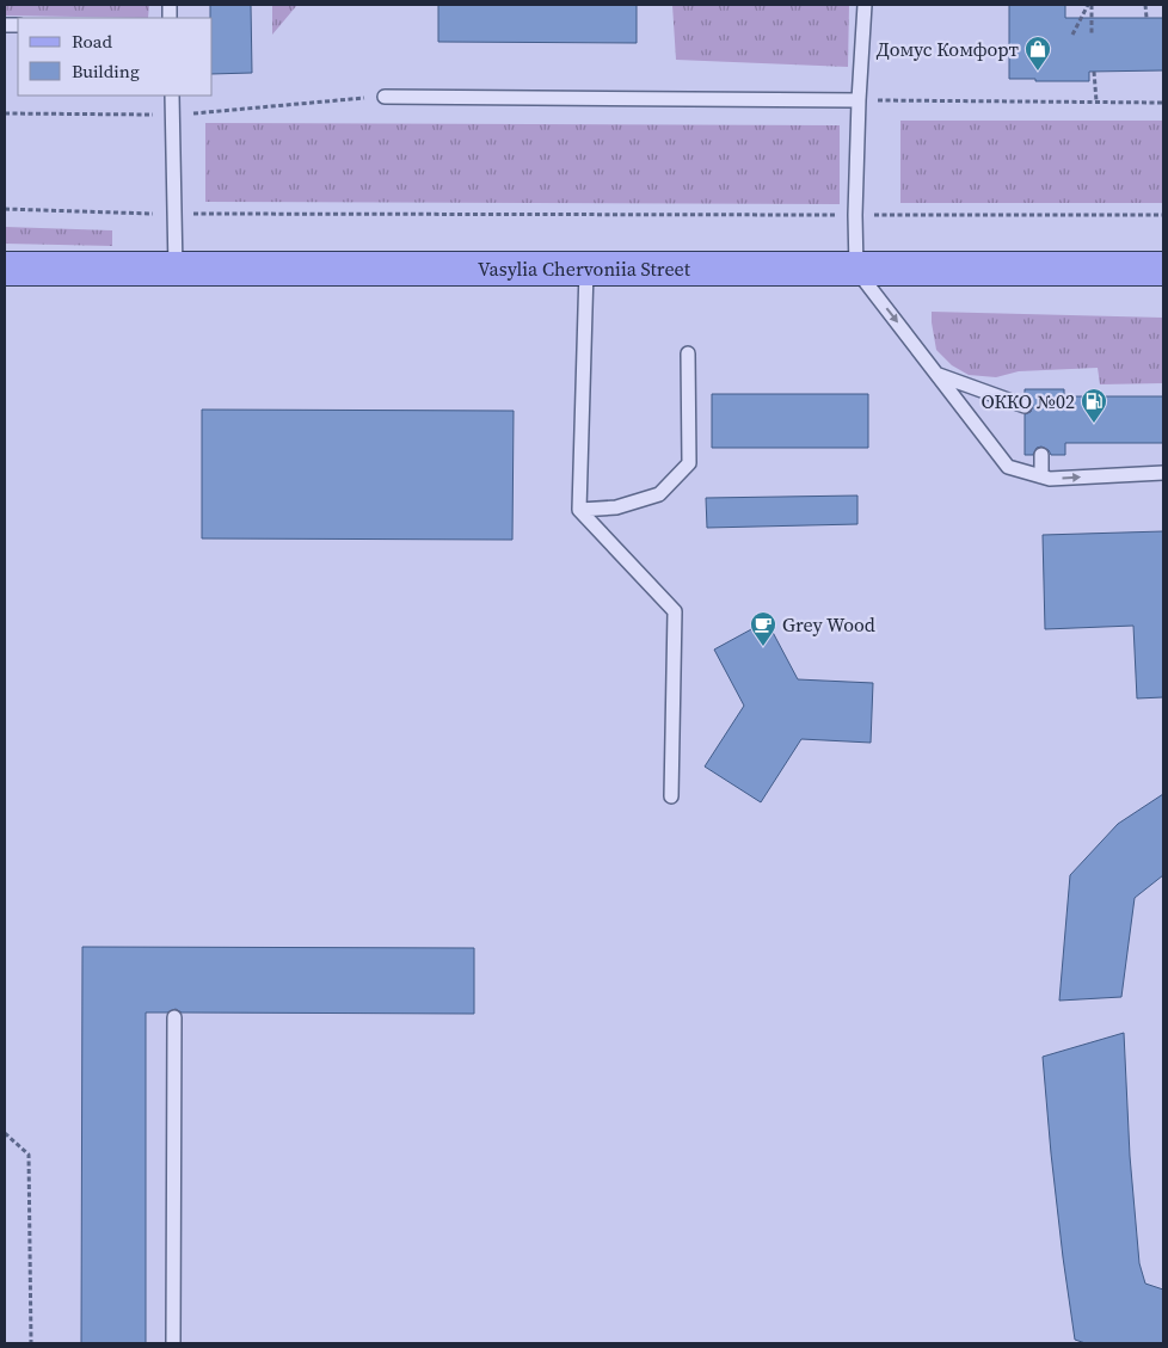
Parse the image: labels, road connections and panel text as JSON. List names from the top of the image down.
{
  "streets": {
    "main road": ["Vasylia Chervoniia Street"]
  },
  "places": {
    "shop": ["Домус Комфорт"],
    "fuel station": ["ОККО №02"],
    "cafe": ["Grey Wood"]
  },
  "legend": ["Road", "Building"]
}
